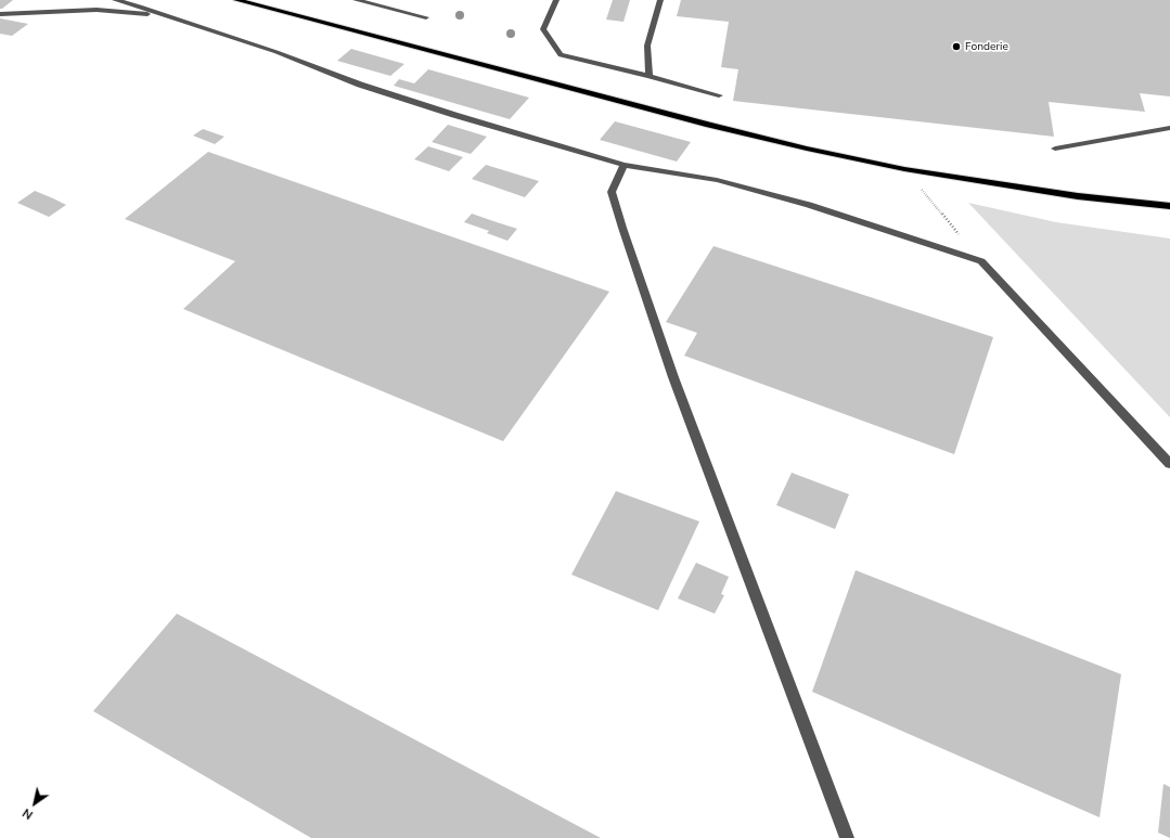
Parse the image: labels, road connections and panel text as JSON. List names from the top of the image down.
{
  "places": ["Fonderie"],
  "north": "bottom left"
}
